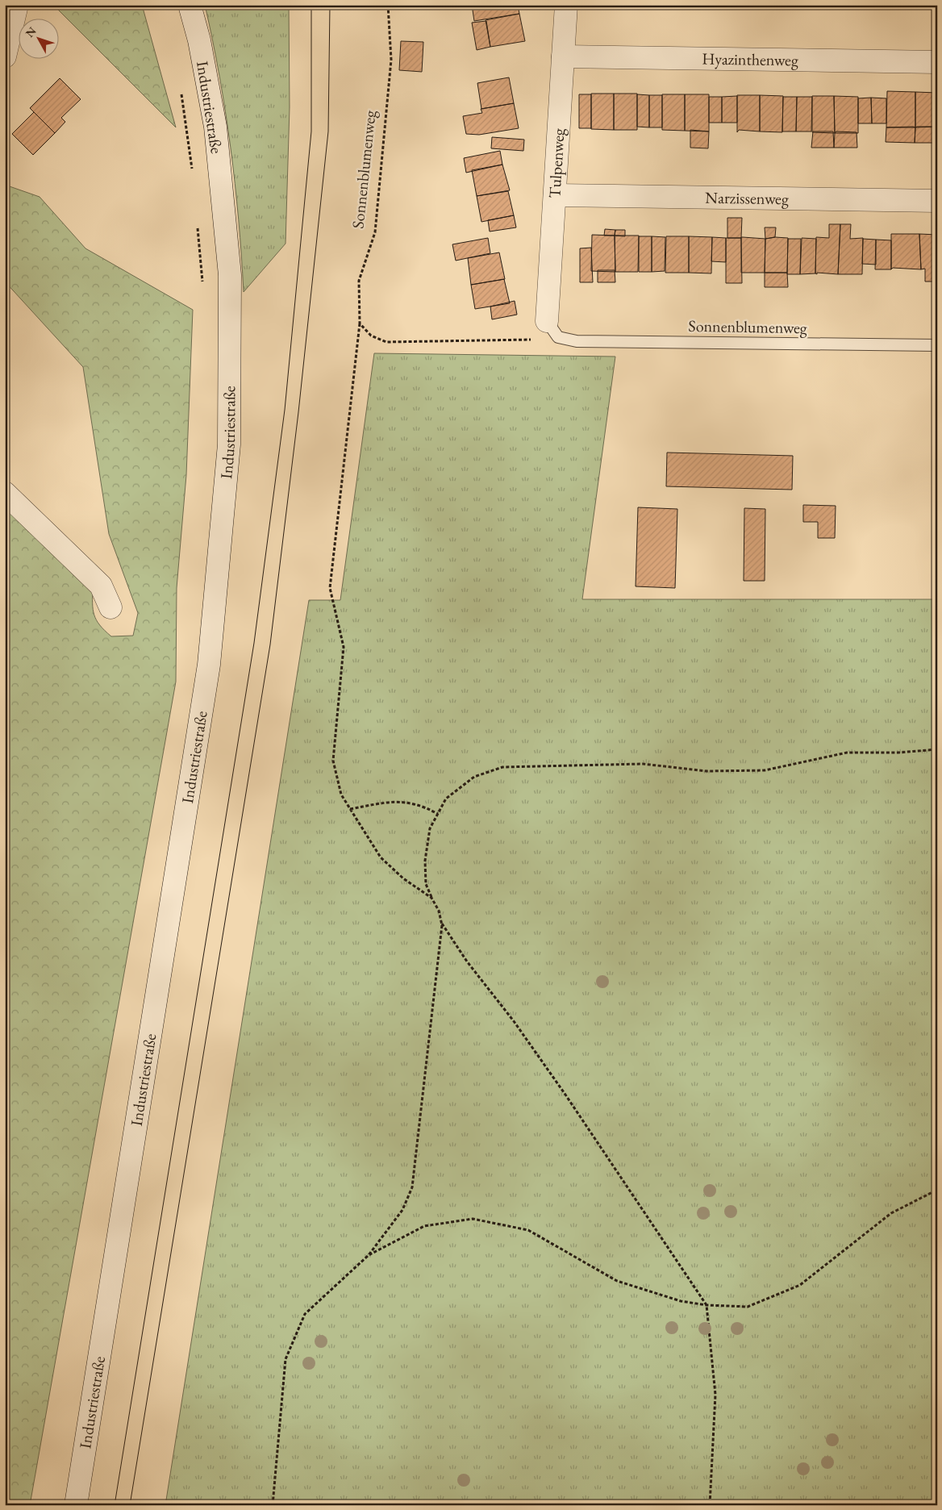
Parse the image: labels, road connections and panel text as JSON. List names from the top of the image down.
{
  "streets": {
    "main road": [
      "Hyazinthenweg",
      "Industriestraße",
      "Tulpenweg",
      "Narzissenweg"
    ],
    "lane": ["Sonnenblumenweg"]
  },
  "crossings": [
    ["Hyazinthenweg", "Tulpenweg"],
    ["Tulpenweg", "Sonnenblumenweg"],
    ["Tulpenweg", "Narzissenweg"]
  ],
  "north": "top left"
}
